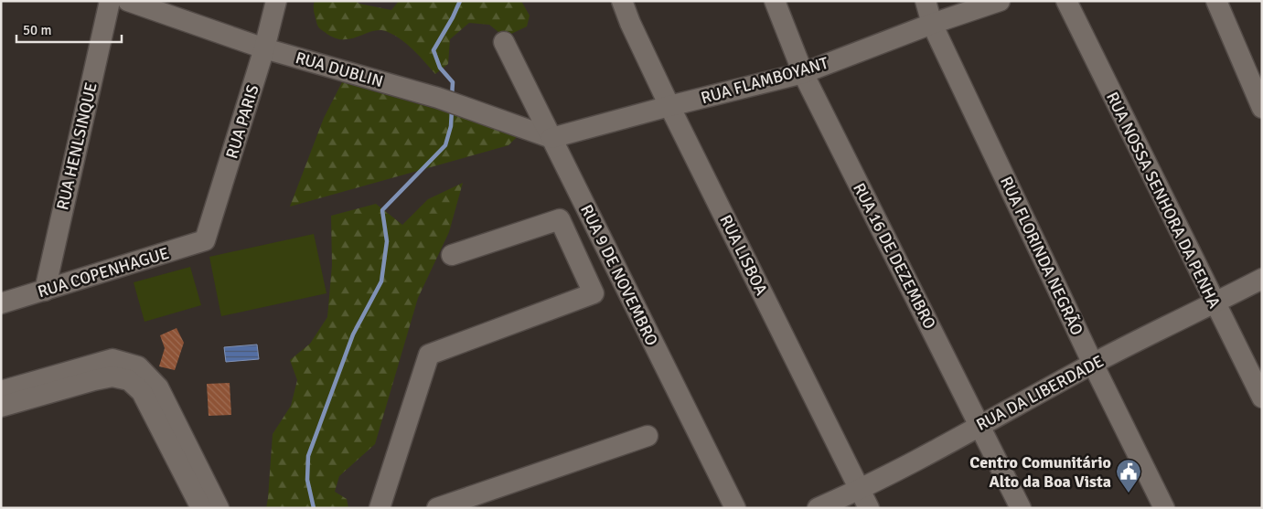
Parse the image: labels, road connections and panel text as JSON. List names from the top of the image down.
{
  "streets": {
    "street": [
      "RUA DUBLIN",
      "RUA FLAMBOYANT",
      "RUA PARIS",
      "RUA HENLSINQUE",
      "RUA NOSSA SENHORA DA PENHA",
      "RUA LISBOA",
      "RUA 16 DE DEZEMBRO",
      "RUA FLORINDA NEGRÃO",
      "RUA COPENHAGUE",
      "RUA 9 DE NOVEMBRO",
      "RUA DA LIBERDADE"
    ]
  },
  "crossings": [
    ["RUA DUBLIN", "RUA FLAMBOYANT"],
    ["RUA DUBLIN", "RUA PARIS"],
    ["RUA DUBLIN", "RUA 9 DE NOVEMBRO"],
    ["RUA FLAMBOYANT", "RUA LISBOA"],
    ["RUA FLAMBOYANT", "RUA 16 DE DEZEMBRO"],
    ["RUA FLAMBOYANT", "RUA FLORINDA NEGRÃO"],
    ["RUA FLAMBOYANT", "RUA 9 DE NOVEMBRO"],
    ["RUA PARIS", "RUA COPENHAGUE"],
    ["RUA HENLSINQUE", "RUA COPENHAGUE"],
    ["RUA NOSSA SENHORA DA PENHA", "RUA DA LIBERDADE"],
    ["RUA LISBOA", "RUA DA LIBERDADE"],
    ["RUA 16 DE DEZEMBRO", "RUA DA LIBERDADE"],
    ["RUA FLORINDA NEGRÃO", "RUA DA LIBERDADE"]
  ],
  "places": {
    "public building": ["Centro Comunitário Alto da Boa Vista"]
  },
  "scale_bar": "50 m"
}
